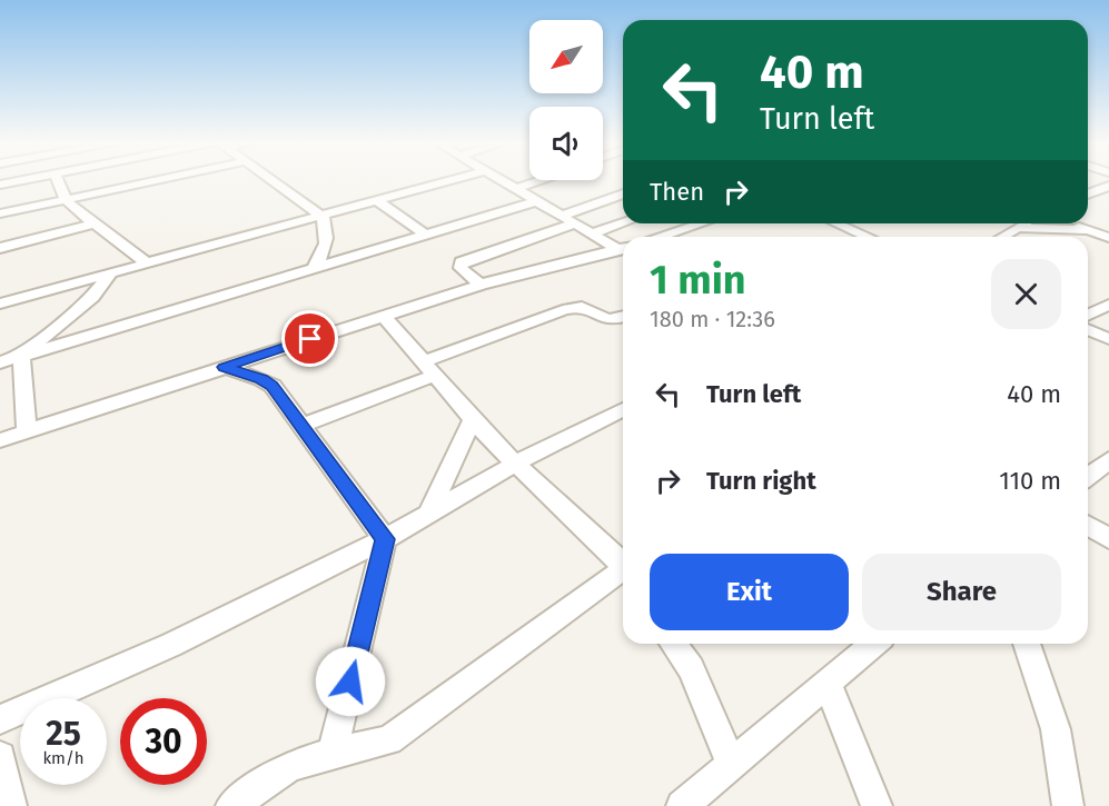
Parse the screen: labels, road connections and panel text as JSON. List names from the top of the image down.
{
  "north": "bottom left",
  "page": {
    "turn": ["40 m", "Turn left"],
    "then": "Then",
    "heading": ["1 min", "180 m · 12:36"],
    "list": [
      {
        "name": "Turn left",
        "value": "40 m"
      },
      {
        "name": "Turn right",
        "value": "110 m"
      }
    ],
    "buttons": ["Exit", "Share"],
    "speed": "25 km/h",
    "limit": "30"
  }
}
